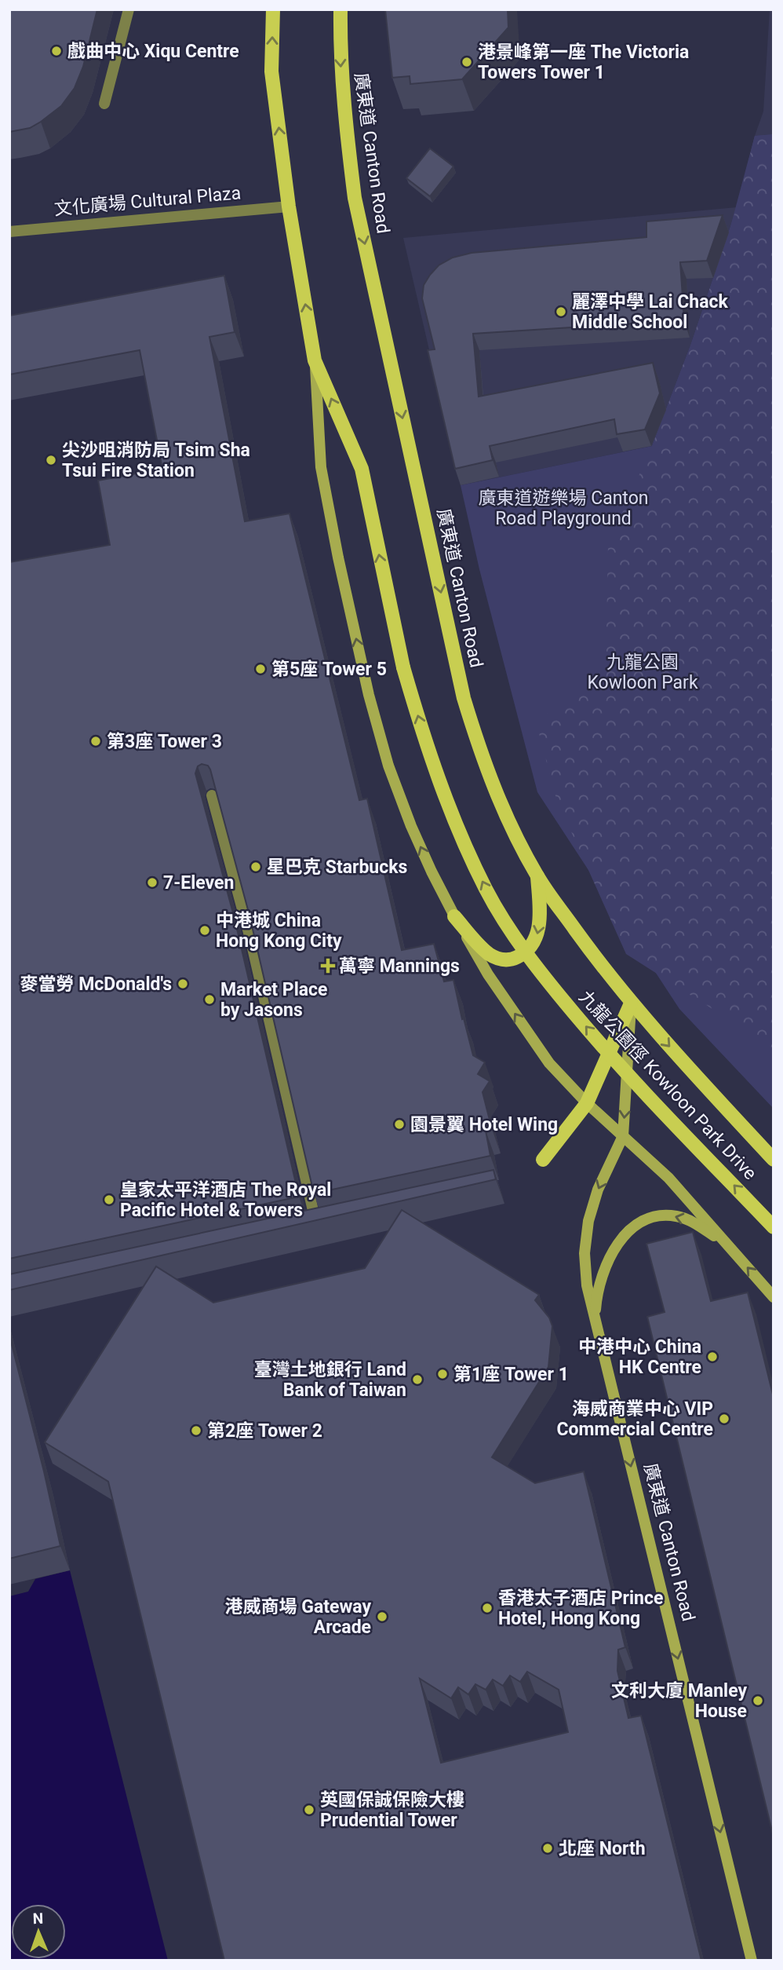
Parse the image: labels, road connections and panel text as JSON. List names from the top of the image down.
{
  "streets": {
    "main road": ["廣東道 Canton Road", "九龍公園徑 Kowloon Park Drive"],
    "street": ["文化廣場 Cultural Plaza"]
  },
  "crossings": [
    ["廣東道 Canton Road", "九龍公園徑 Kowloon Park Drive"]
  ],
  "parks": ["廣東道遊樂場 Canton Road Playground", "九龍公園 Kowloon Park"],
  "places": {
    "other": [
      "戲曲中心 Xiqu Centre",
      "港景峰第一座 The Victoria Towers Tower 1",
      "麗澤中學 Lai Chack Middle School",
      "尖沙咀消防局 Tsim Sha Tsui Fire Station",
      "第5座 Tower 5",
      "第3座 Tower 3",
      "星巴克 Starbucks",
      "7-Eleven",
      "中港城 China Hong Kong City",
      "麥當勞 McDonald's",
      "Market Place by Jasons",
      "園景翼 Hotel Wing",
      "皇家太平洋酒店 The Royal Pacific Hotel & Towers",
      "中港中心 China HK Centre",
      "第1座 Tower 1",
      "臺灣土地銀行 Land Bank of Taiwan",
      "海威商業中心 VIP Commercial Centre",
      "第2座 Tower 2",
      "香港太子酒店 Prince Hotel, Hong Kong",
      "港威商場 Gateway Arcade",
      "文利大廈 Manley House",
      "英國保誠保險大樓 Prudential Tower",
      "北座 North"
    ],
    "health": ["萬寧 Mannings"]
  },
  "north": "top"
}
